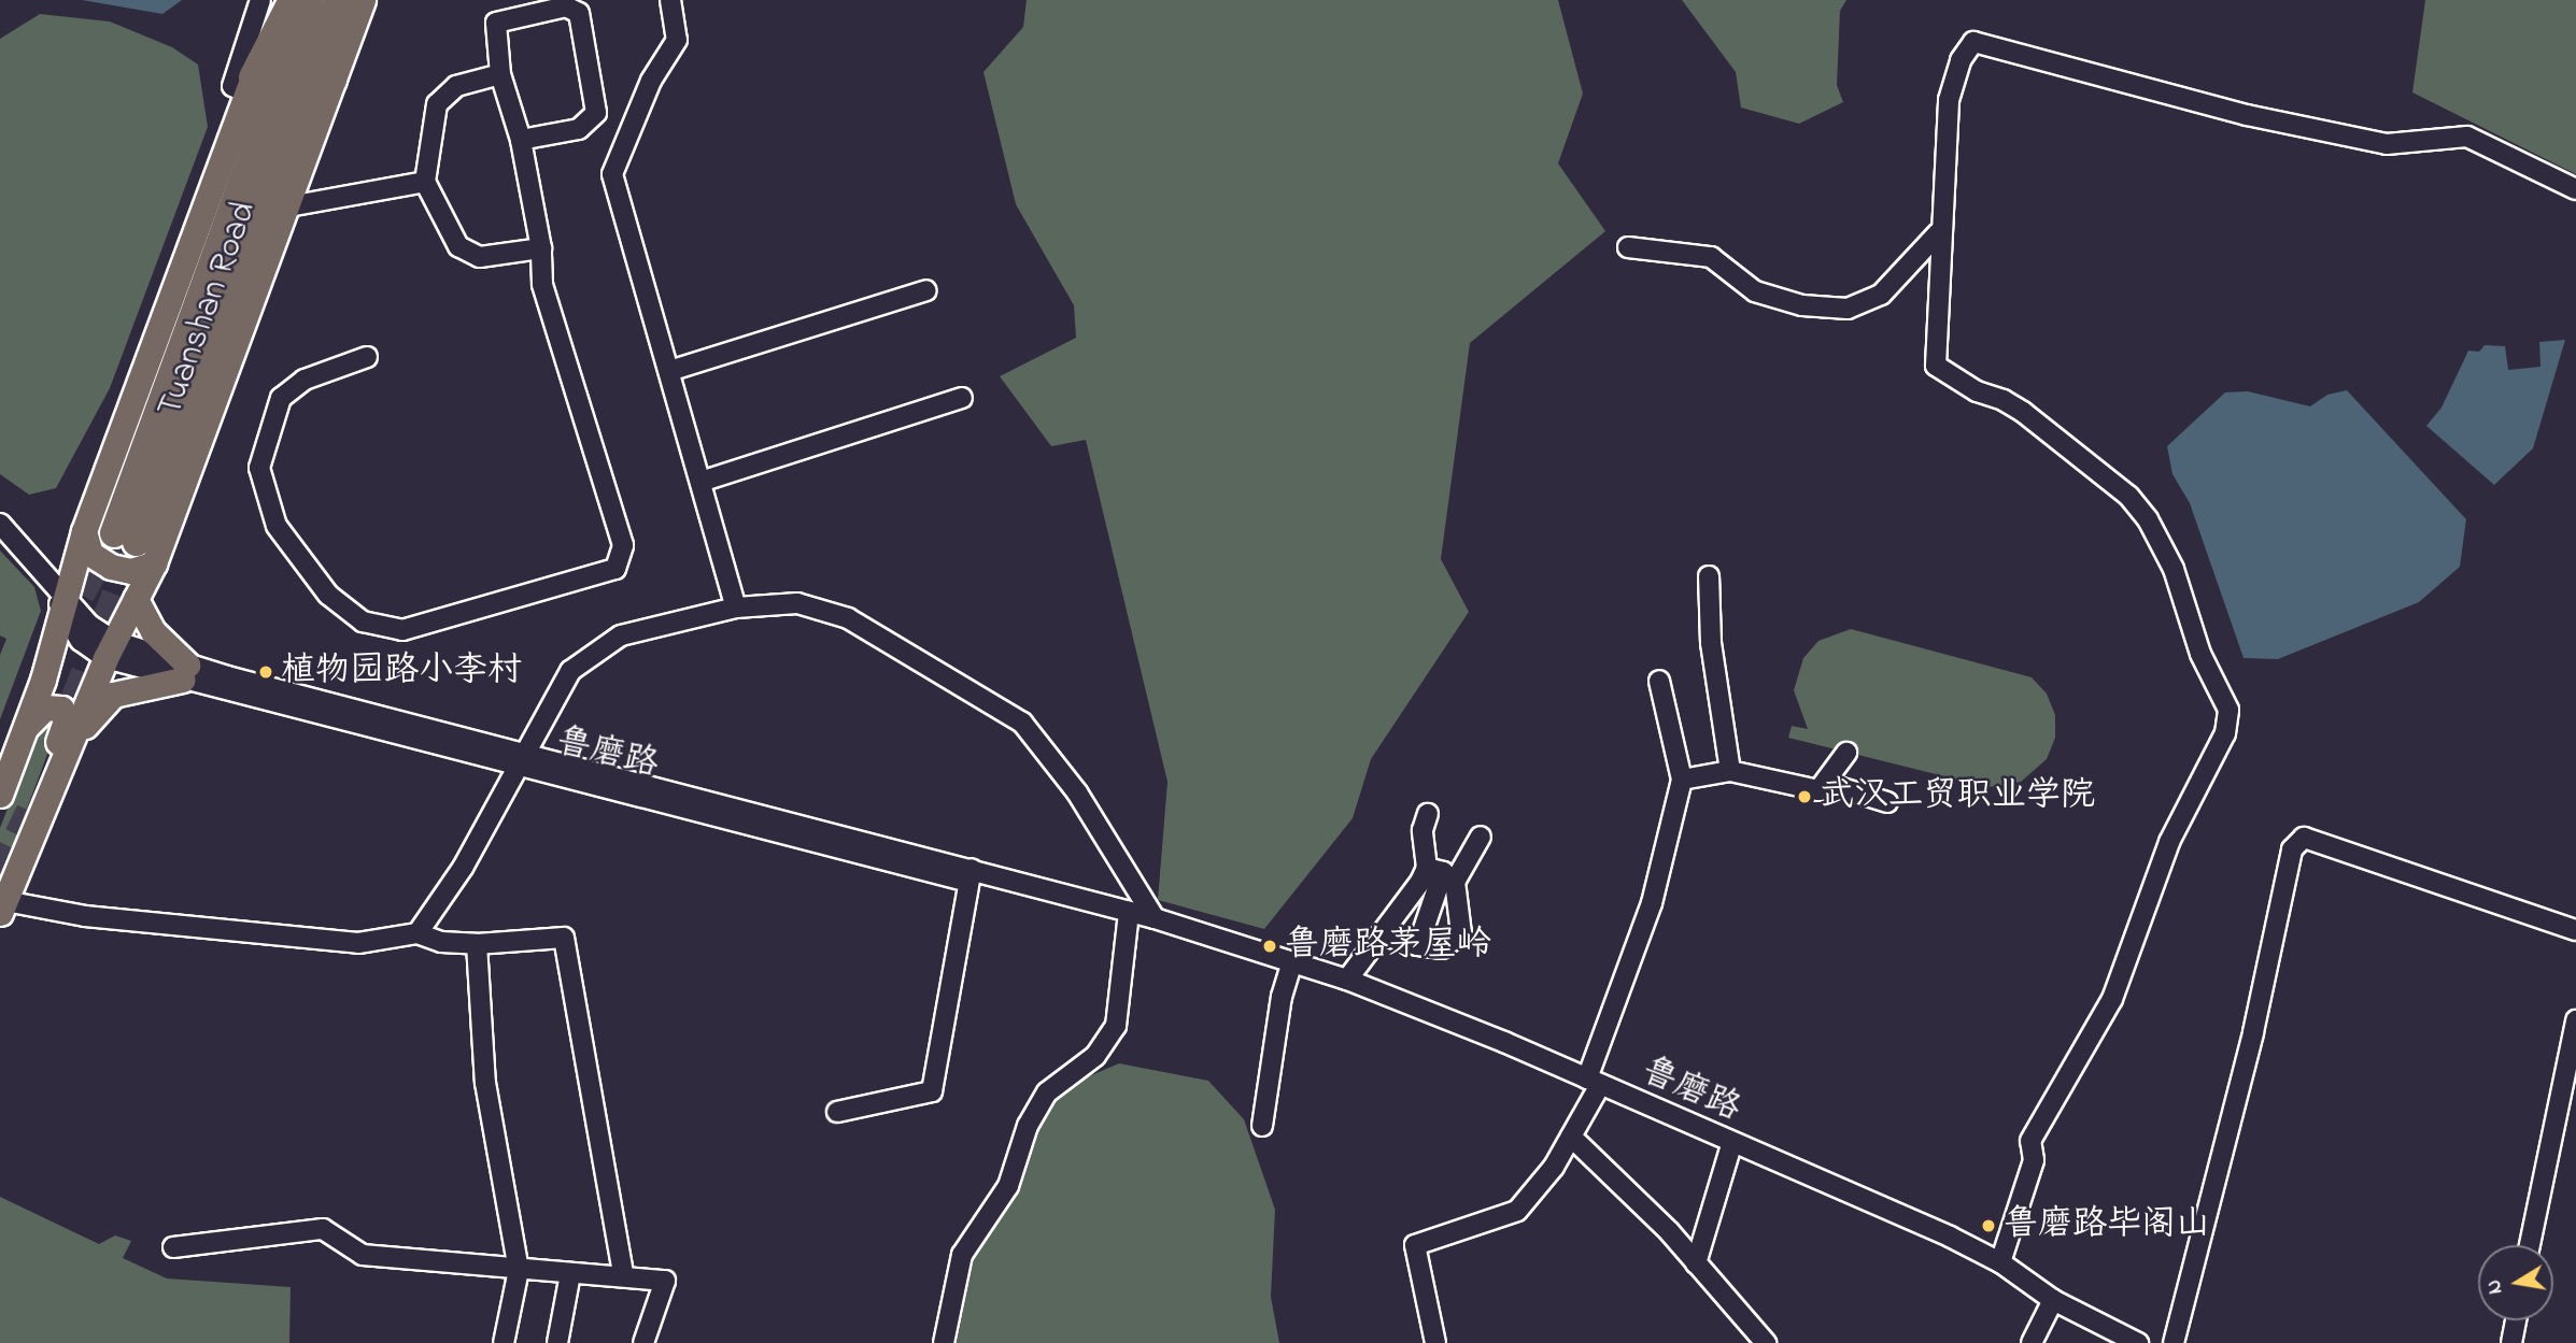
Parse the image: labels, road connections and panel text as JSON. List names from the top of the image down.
{
  "streets": {
    "highway": ["Tuanshan Road"],
    "street": ["鲁磨路"]
  },
  "crossings": [
    ["Tuanshan Road", "鲁磨路"]
  ],
  "places": [
    "植物园路小李村",
    "武汉工贸职业学院",
    "鲁磨路茅屋岭",
    "鲁磨路毕阁山"
  ],
  "north": "left"
}
